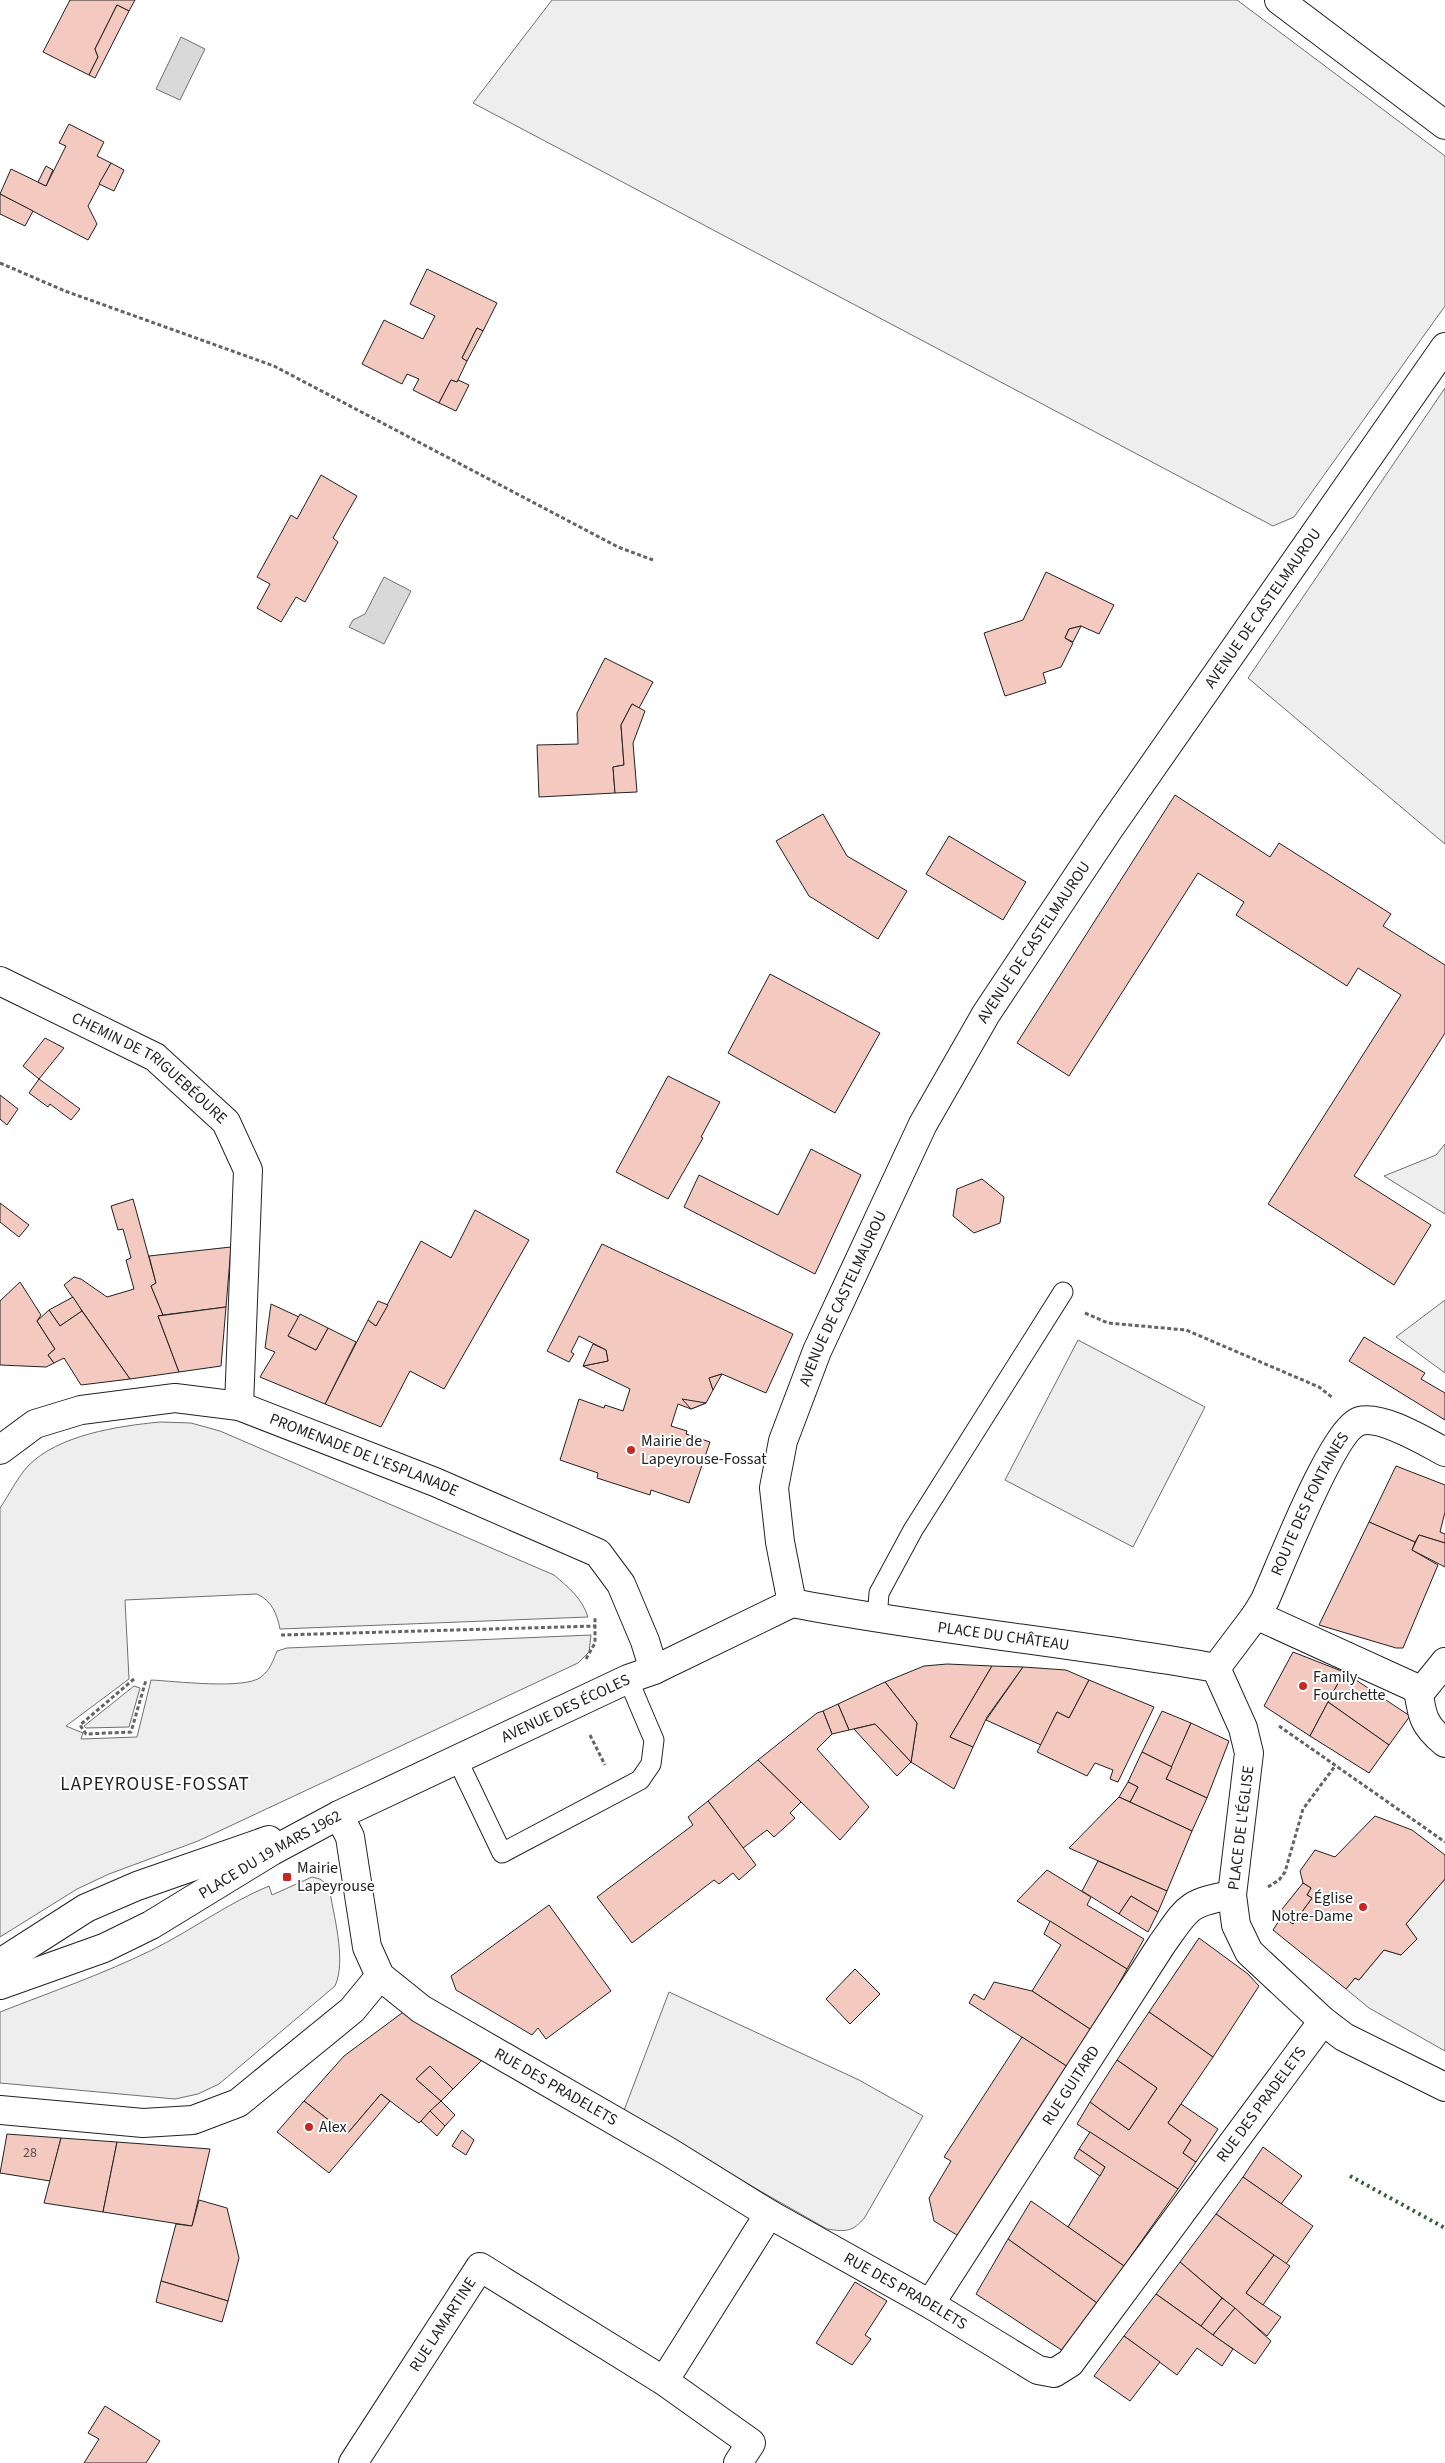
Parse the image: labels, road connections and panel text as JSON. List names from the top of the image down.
{
  "streets": {
    "street": [
      "AVENUE DE CASTELMAUROU",
      "CHEMIN DE TRIGUEBÉOURE",
      "PROMENADE DE L'ESPLANADE",
      "ROUTE DES FONTAINES",
      "PLACE DU CHÂTEAU",
      "AVENUE DES ÉCOLES",
      "PLACE DE L'ÉGLISE",
      "PLACE DU 19 MARS 1962",
      "RUE GUITARD",
      "RUE DES PRADELETS",
      "RUE LAMARTINE"
    ]
  },
  "crossings": [
    ["AVENUE DE CASTELMAUROU", "PLACE DU CHÂTEAU"],
    ["AVENUE DE CASTELMAUROU", "AVENUE DES ÉCOLES"],
    ["CHEMIN DE TRIGUEBÉOURE", "PROMENADE DE L'ESPLANADE"],
    ["PROMENADE DE L'ESPLANADE", "AVENUE DES ÉCOLES"],
    ["ROUTE DES FONTAINES", "PLACE DU CHÂTEAU"],
    ["ROUTE DES FONTAINES", "PLACE DE L'ÉGLISE"],
    ["PLACE DU CHÂTEAU", "AVENUE DES ÉCOLES"],
    ["PLACE DU CHÂTEAU", "PLACE DE L'ÉGLISE"],
    ["AVENUE DES ÉCOLES", "PLACE DU 19 MARS 1962"],
    ["PLACE DE L'ÉGLISE", "RUE GUITARD"],
    ["PLACE DE L'ÉGLISE", "RUE DES PRADELETS"],
    ["RUE GUITARD", "RUE DES PRADELETS"]
  ],
  "districts": ["LAPEYROUSE-FOSSAT"],
  "places": {
    "other": [
      "Mairie de Lapeyrouse-Fossat",
      "Family Fourchette",
      "Église Notre-Dame",
      "Alex"
    ],
    "transit": ["Mairie Lapeyrouse"]
  },
  "house_numbers": ["28"]
}
